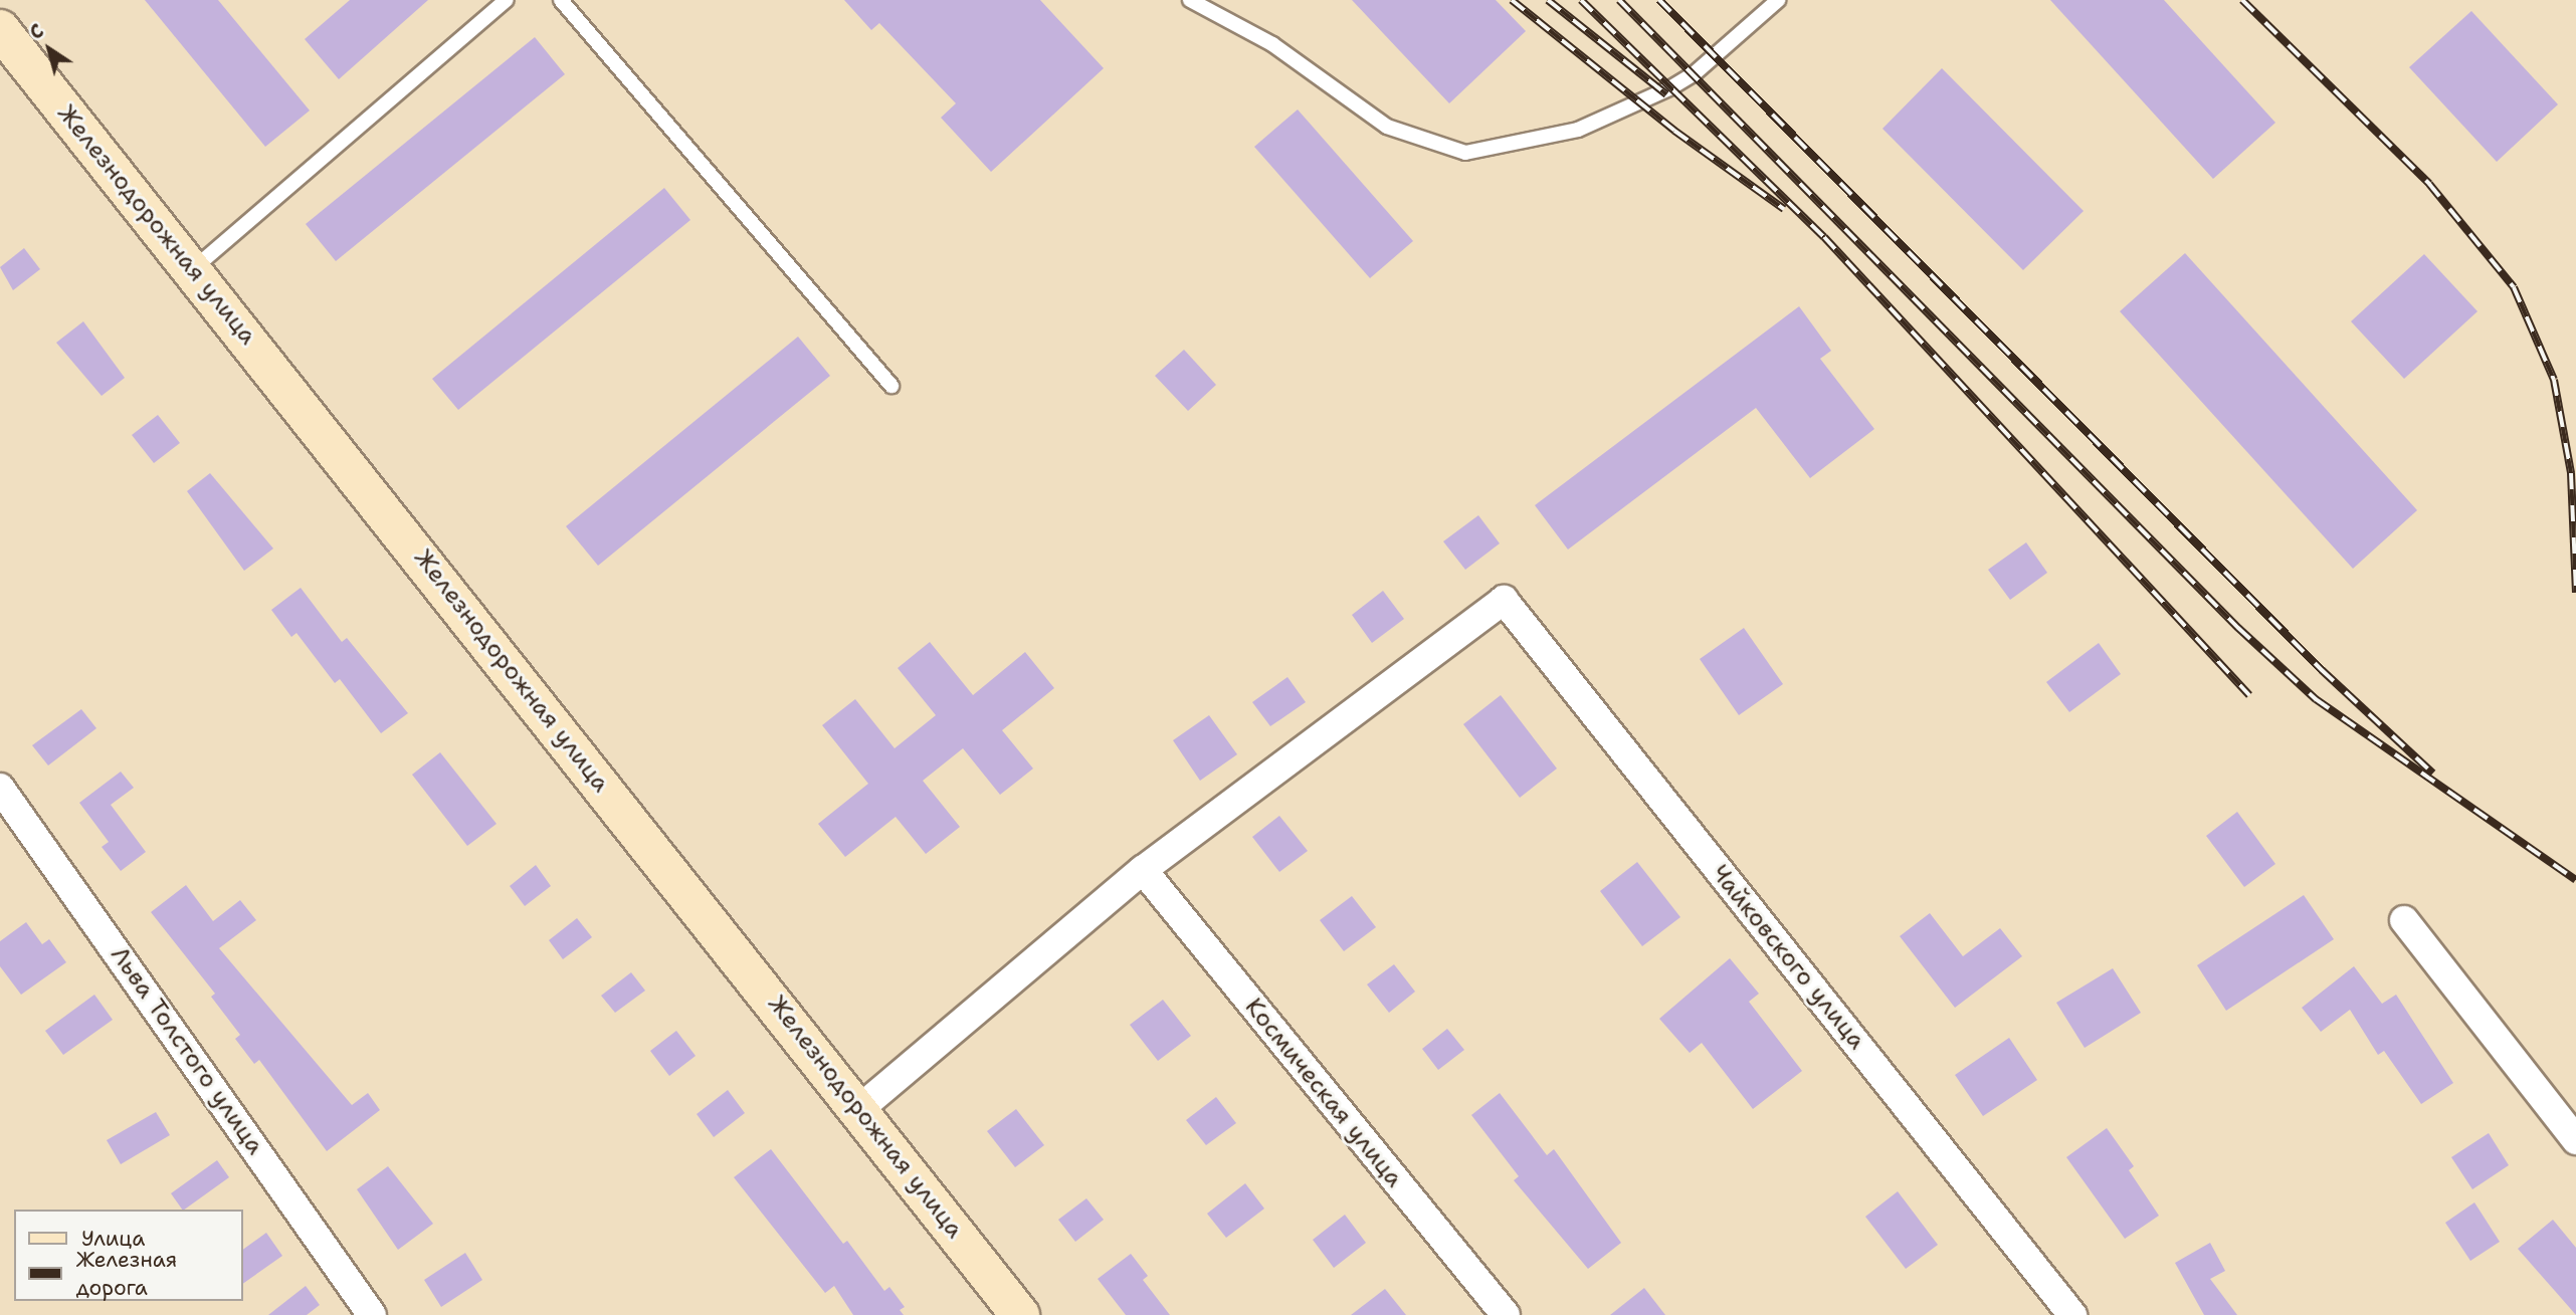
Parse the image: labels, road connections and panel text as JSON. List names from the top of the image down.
{
  "streets": {
    "street": [
      "Железнодорожная улица",
      "Чайковского улица",
      "Льва Толстого улица",
      "Космическая улица"
    ]
  },
  "crossings": [
    ["Чайковского улица", "Космическая улица"]
  ],
  "legend": ["Улица", "Железная дорога"],
  "north": "top left"
}
